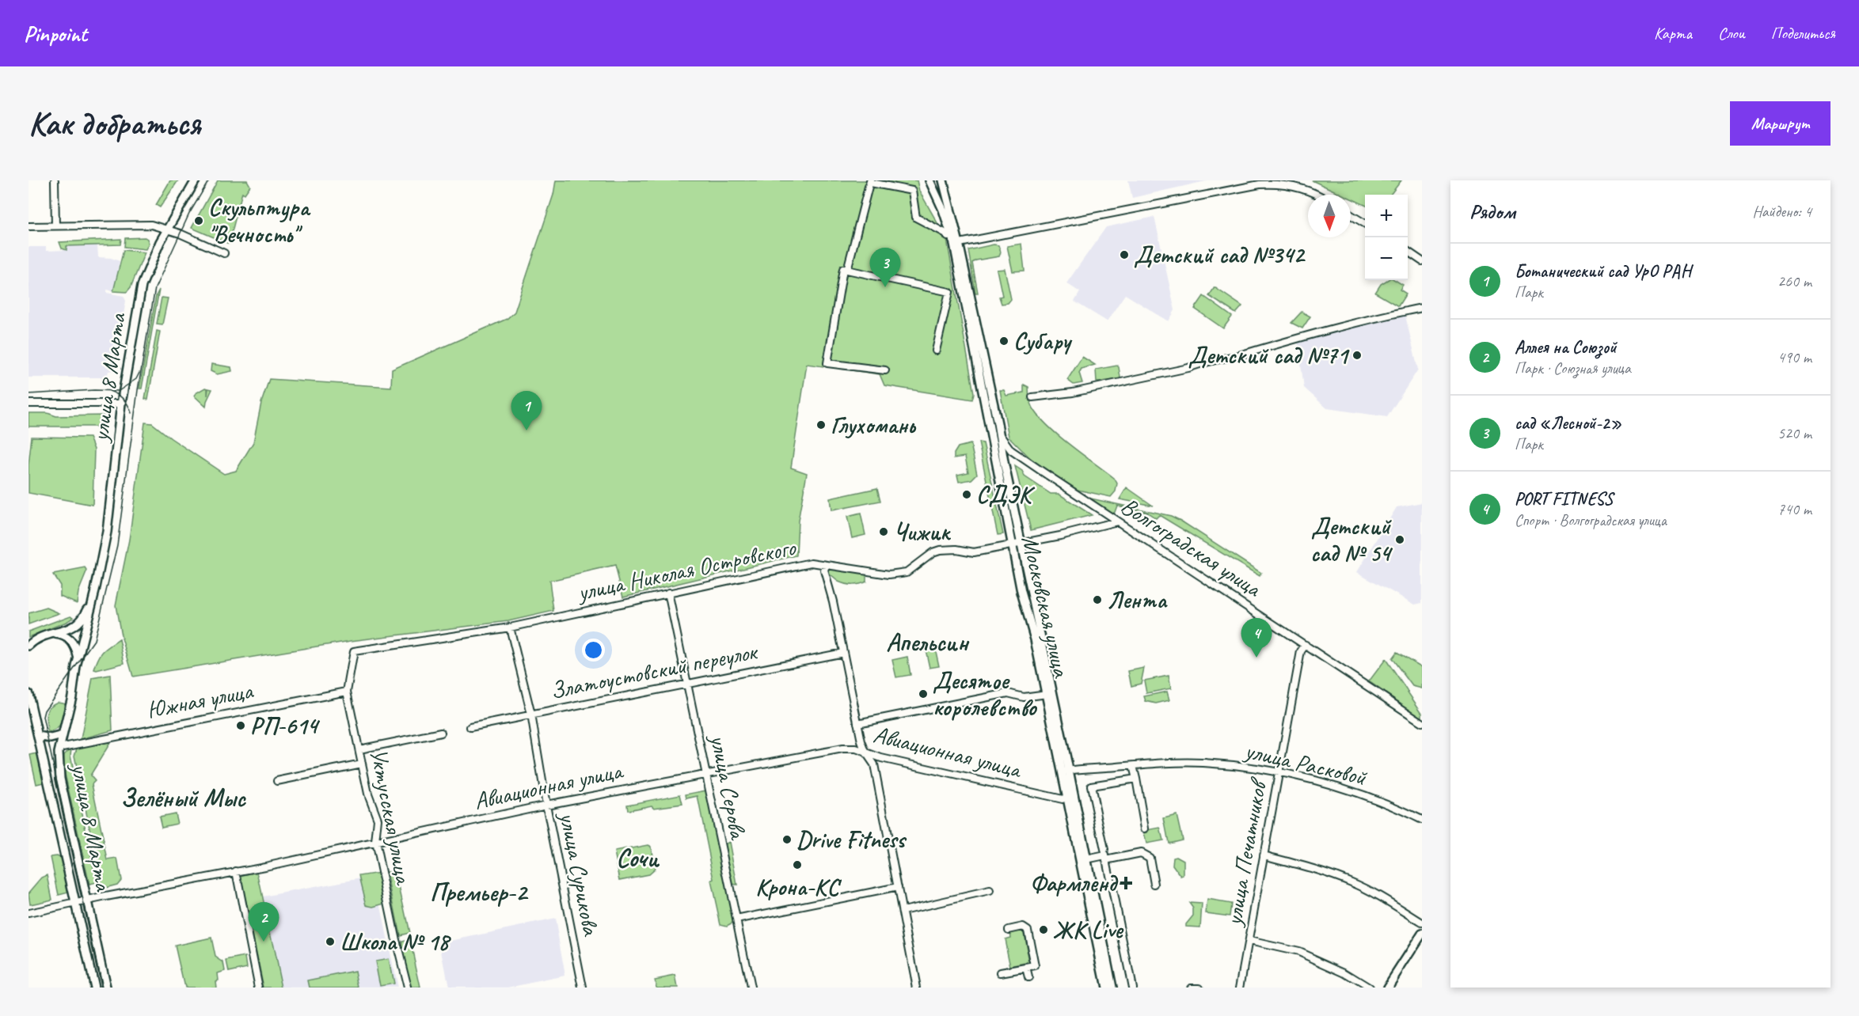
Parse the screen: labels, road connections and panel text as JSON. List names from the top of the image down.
{
  "streets": {
    "main road": ["улица 8 Марта", "Московская улица"],
    "street": [
      "Волгоградская улица",
      "улица Николая Островского",
      "Златоустовский переулок",
      "Южная улица",
      "Авиационная улица",
      "улица Расковой",
      "улица Серова",
      "Уктусская улица",
      "улица Печатников",
      "улица Сурикова"
    ]
  },
  "crossings": [
    ["улица 8 Марта", "Южная улица"],
    ["улица 8 Марта", "Авиационная улица"],
    ["Волгоградская улица", "улица Николая Островского"],
    ["Волгоградская улица", "Московская улица"],
    ["Волгоградская улица", "улица Печатников"],
    ["улица Николая Островского", "Московская улица"],
    ["улица Николая Островского", "улица Серова"],
    ["улица Николая Островского", "Уктусская улица"],
    ["улица Николая Островского", "улица Сурикова"],
    ["Московская улица", "Авиационная улица"],
    ["Московская улица", "улица Расковой"],
    ["Златоустовский переулок", "улица Серова"],
    ["Златоустовский переулок", "улица Сурикова"],
    ["Южная улица", "Уктусская улица"],
    ["Авиационная улица", "улица Серова"],
    ["Авиационная улица", "Уктусская улица"],
    ["Авиационная улица", "улица Сурикова"],
    ["улица Расковой", "улица Печатников"]
  ],
  "districts": [
    "Апельсин",
    "Зелёный Мыс",
    "Сочи",
    "Премьер-2"
  ],
  "places": {
    "other": [
      "Скульптура \"Вечность\"",
      "Детский сад №342",
      "Субару",
      "Детский сад №71",
      "Глухомань",
      "СДЭК",
      "Чижик",
      "Детский сад № 54",
      "Лента",
      "Десятое королевство",
      "РП-614",
      "Drive Fitness",
      "Крона-КС",
      "ЖК Live",
      "Школа № 18"
    ],
    "health": ["Фармленд"]
  },
  "north": "bottom",
  "page": {
    "header": "Pinpoint",
    "nav": ["Карта", "Слои", "Поделиться"],
    "buttons": "Маршрут",
    "title": "Как добраться",
    "heading": ["Рядом", "Найдено: 4"],
    "map_buttons": ["+", "−"],
    "list": [
      {
        "mark": "1",
        "name": "Ботанический сад УрО РАН",
        "note": "Парк",
        "value": "260 m"
      },
      {
        "mark": "2",
        "name": "Аллея на Союзой",
        "note": "Парк · Союзная улица",
        "value": "490 m"
      },
      {
        "mark": "3",
        "name": "сад «Лесной-2»",
        "note": "Парк",
        "value": "520 m"
      },
      {
        "mark": "4",
        "name": "PORT FITNESS",
        "note": "Спорт · Волгоградская улица",
        "value": "740 m"
      }
    ],
    "pins": [
      "3",
      "1",
      "4",
      "2"
    ]
  }
}
